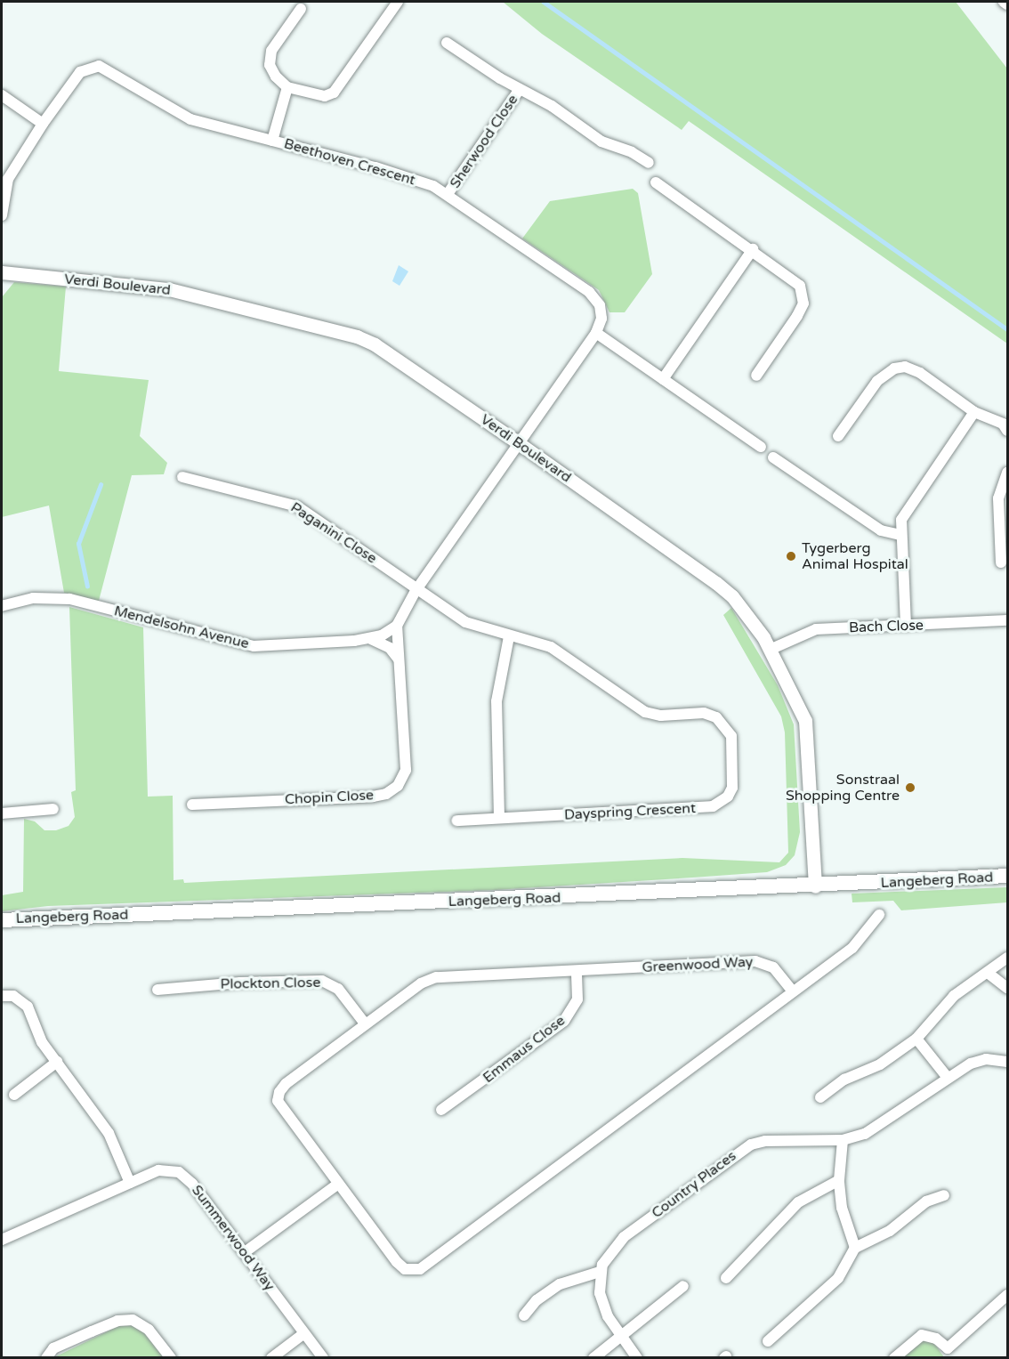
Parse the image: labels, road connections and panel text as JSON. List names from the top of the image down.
{
  "streets": {
    "main road": ["Langeberg Road"],
    "street": [
      "Sherwood Close",
      "Beethoven Crescent",
      "Verdi Boulevard",
      "Paganini Close",
      "Bach Close",
      "Mendelsohn Avenue",
      "Chopin Close",
      "Dayspring Crescent",
      "Greenwood Way",
      "Plockton Close",
      "Emmaus Close",
      "Country Places",
      "Summerwood Way"
    ]
  },
  "crossings": [
    ["Sherwood Close", "Beethoven Crescent"],
    ["Beethoven Crescent", "Verdi Boulevard"],
    ["Verdi Boulevard", "Bach Close"],
    ["Verdi Boulevard", "Langeberg Road"],
    ["Paganini Close", "Dayspring Crescent"],
    ["Mendelsohn Avenue", "Chopin Close"],
    ["Greenwood Way", "Plockton Close"],
    ["Greenwood Way", "Emmaus Close"]
  ],
  "places": ["Tygerberg Animal Hospital", "Sonstraal Shopping Centre"]
}
